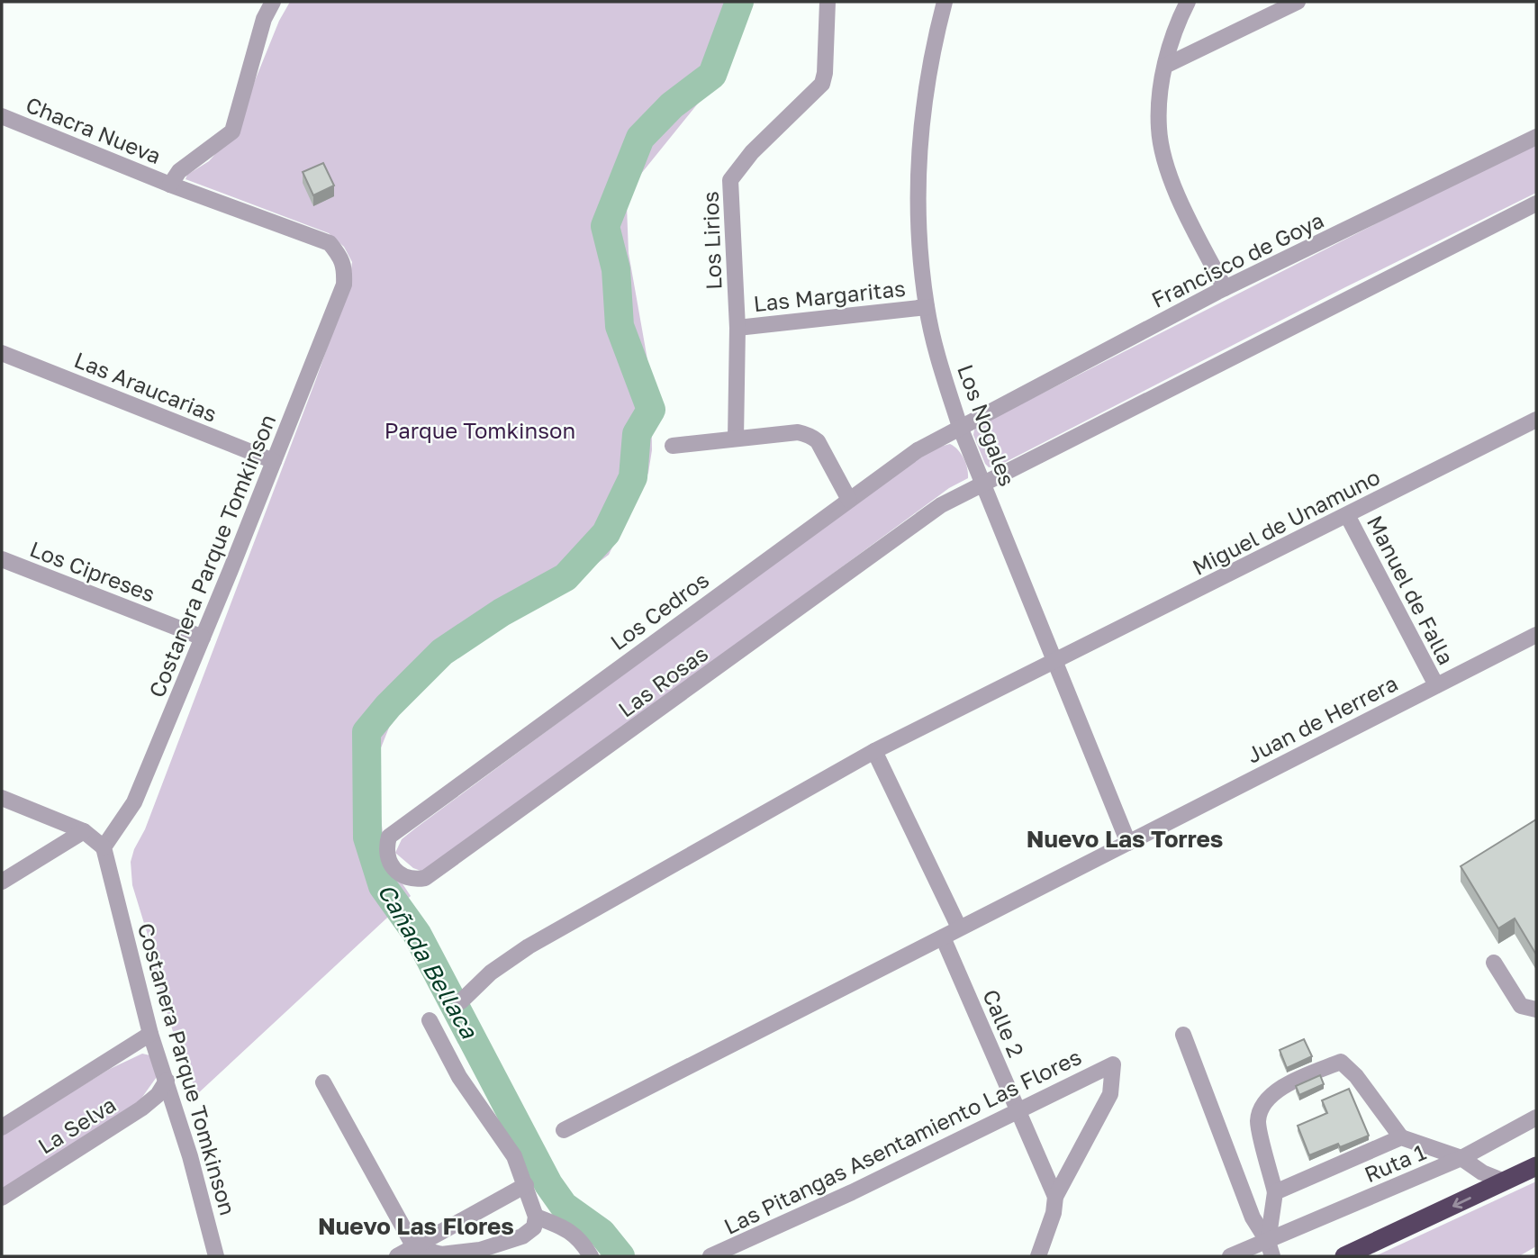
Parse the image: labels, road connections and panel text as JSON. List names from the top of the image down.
{
  "streets": {
    "street": [
      "Chacra Nueva",
      "Los Lirios",
      "Francisco de Goya",
      "Las Margaritas",
      "Las Araucarias",
      "Los Nogales",
      "Miguel de Unamuno",
      "Costanera Parque Tomkinson",
      "Los Cipreses",
      "Manuel de Falla",
      "Los Cedros",
      "Las Rosas",
      "Juan de Herrera",
      "Calle 2",
      "La Selva",
      "Las Pitangas Asentamiento Las Flores",
      "Ruta 1"
    ]
  },
  "crossings": [
    ["Chacra Nueva", "Costanera Parque Tomkinson"],
    ["Los Lirios", "Las Margaritas"],
    ["Francisco de Goya", "Los Nogales"],
    ["Francisco de Goya", "Los Cedros"],
    ["Las Margaritas", "Los Nogales"],
    ["Las Araucarias", "Costanera Parque Tomkinson"],
    ["Los Nogales", "Miguel de Unamuno"],
    ["Los Nogales", "Los Cedros"],
    ["Los Nogales", "Las Rosas"],
    ["Los Nogales", "Juan de Herrera"],
    ["Miguel de Unamuno", "Manuel de Falla"],
    ["Costanera Parque Tomkinson", "Los Cipreses"],
    ["Costanera Parque Tomkinson", "La Selva"],
    ["Manuel de Falla", "Juan de Herrera"],
    ["Los Cedros", "Las Rosas"],
    ["Juan de Herrera", "Calle 2"],
    ["Calle 2", "Las Pitangas Asentamiento Las Flores"]
  ],
  "districts": ["Nuevo Las Torres", "Nuevo Las Flores"],
  "water": ["Cañada Bellaca"],
  "parks": ["Parque Tomkinson"]
}
